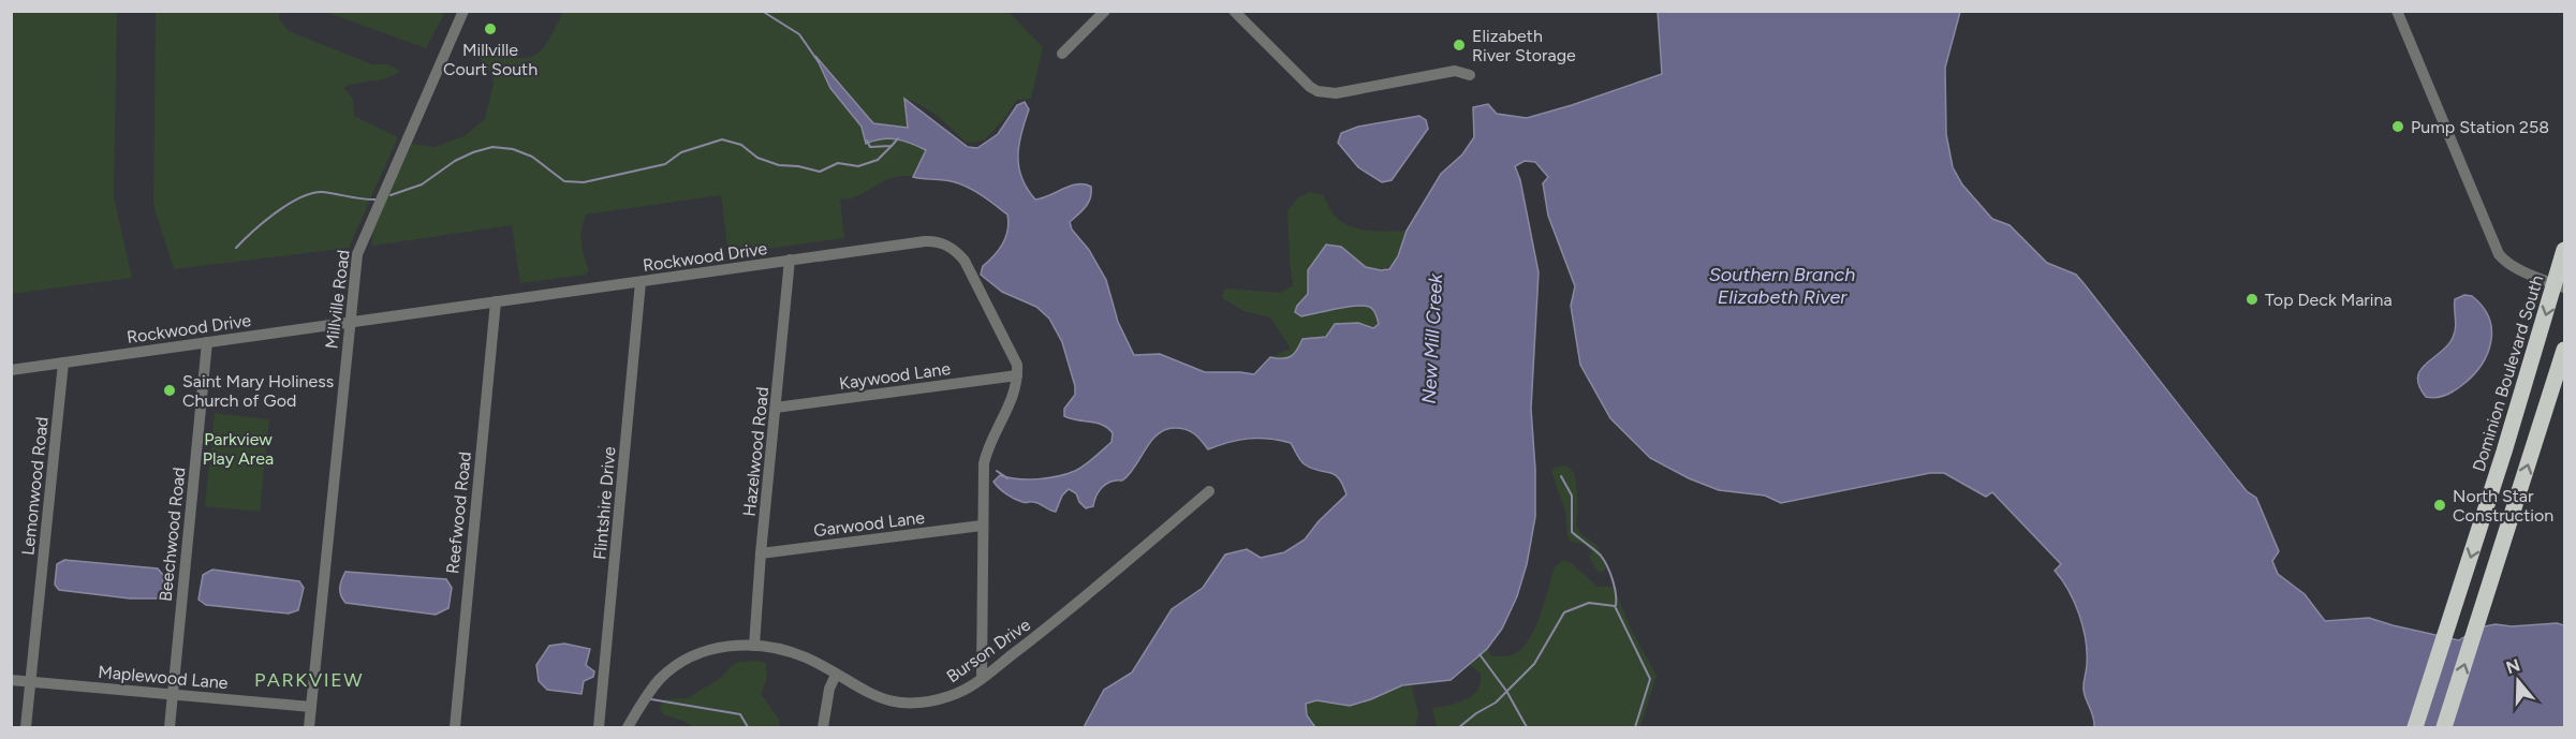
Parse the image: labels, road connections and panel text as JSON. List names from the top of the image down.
{
  "streets": {
    "highway": ["Dominion Boulevard South"],
    "street": [
      "Rockwood Drive",
      "Millville Road",
      "Kaywood Lane",
      "Hazelwood Road",
      "Lemonwood Road",
      "Flintshire Drive",
      "Reefwood Road",
      "Garwood Lane",
      "Beechwood Road",
      "Burson Drive",
      "Maplewood Lane"
    ]
  },
  "crossings": [
    ["Rockwood Drive", "Millville Road"],
    ["Rockwood Drive", "Kaywood Lane"],
    ["Rockwood Drive", "Hazelwood Road"],
    ["Rockwood Drive", "Lemonwood Road"],
    ["Rockwood Drive", "Flintshire Drive"],
    ["Rockwood Drive", "Reefwood Road"],
    ["Rockwood Drive", "Beechwood Road"],
    ["Millville Road", "Maplewood Lane"],
    ["Kaywood Lane", "Hazelwood Road"],
    ["Hazelwood Road", "Garwood Lane"],
    ["Hazelwood Road", "Burson Drive"],
    ["Lemonwood Road", "Maplewood Lane"],
    ["Beechwood Road", "Maplewood Lane"]
  ],
  "districts": ["PARKVIEW"],
  "water": ["Southern Branch Elizabeth River", "New Mill Creek"],
  "parks": ["Parkview Play Area"],
  "places": [
    "Millville Court South",
    "Elizabeth River Storage",
    "Pump Station 258",
    "Top Deck Marina",
    "Saint Mary Holiness Church of God",
    "North Star Construction"
  ],
  "north": "top"
}
